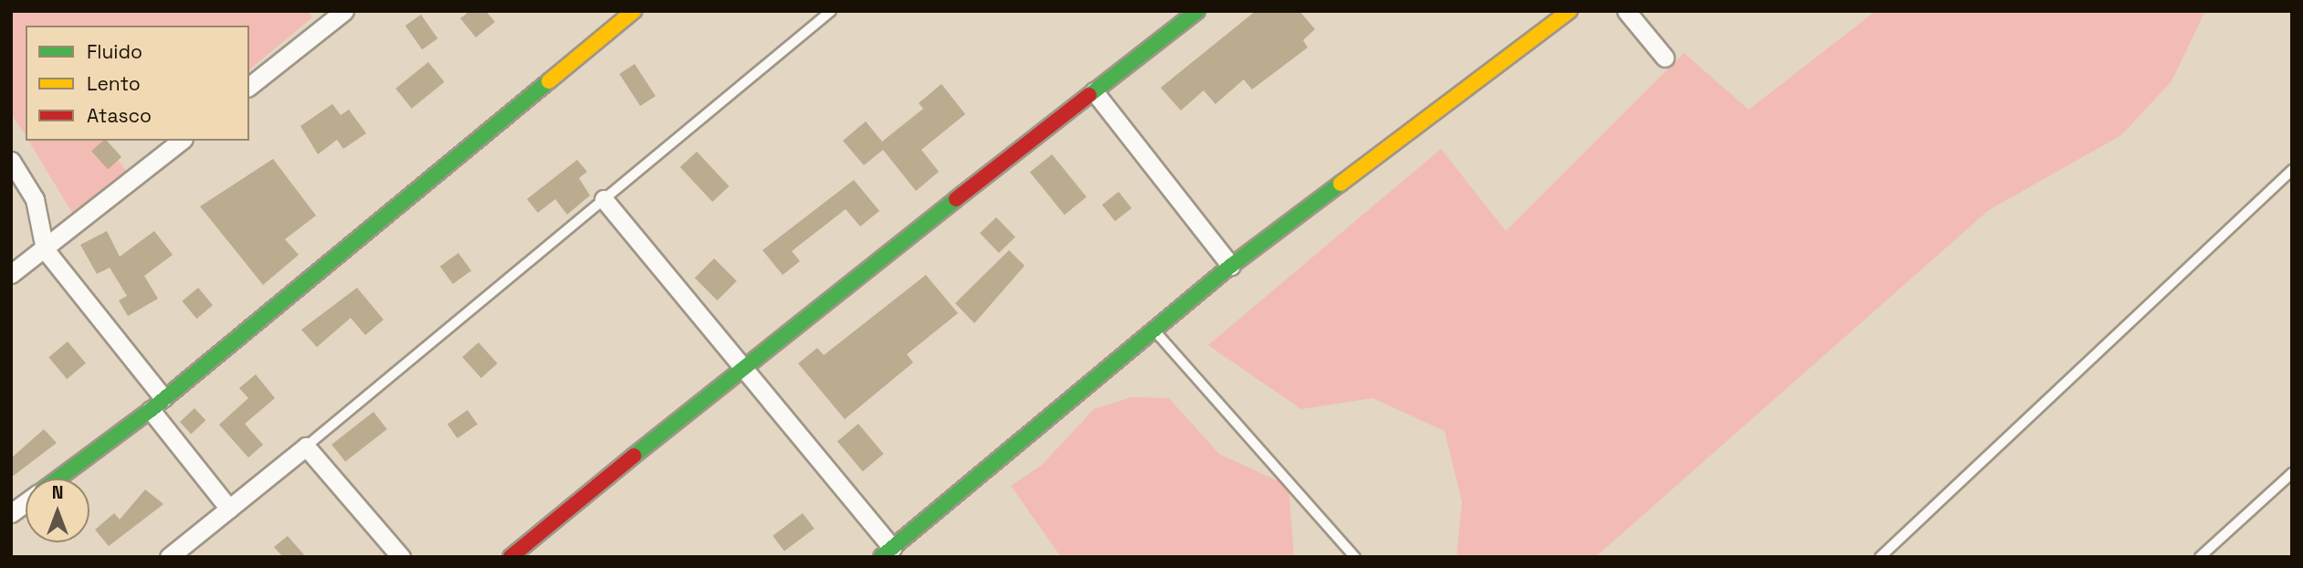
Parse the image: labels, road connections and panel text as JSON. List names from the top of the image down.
{
  "legend": ["Fluido", "Lento", "Atasco"],
  "north": "top"
}
